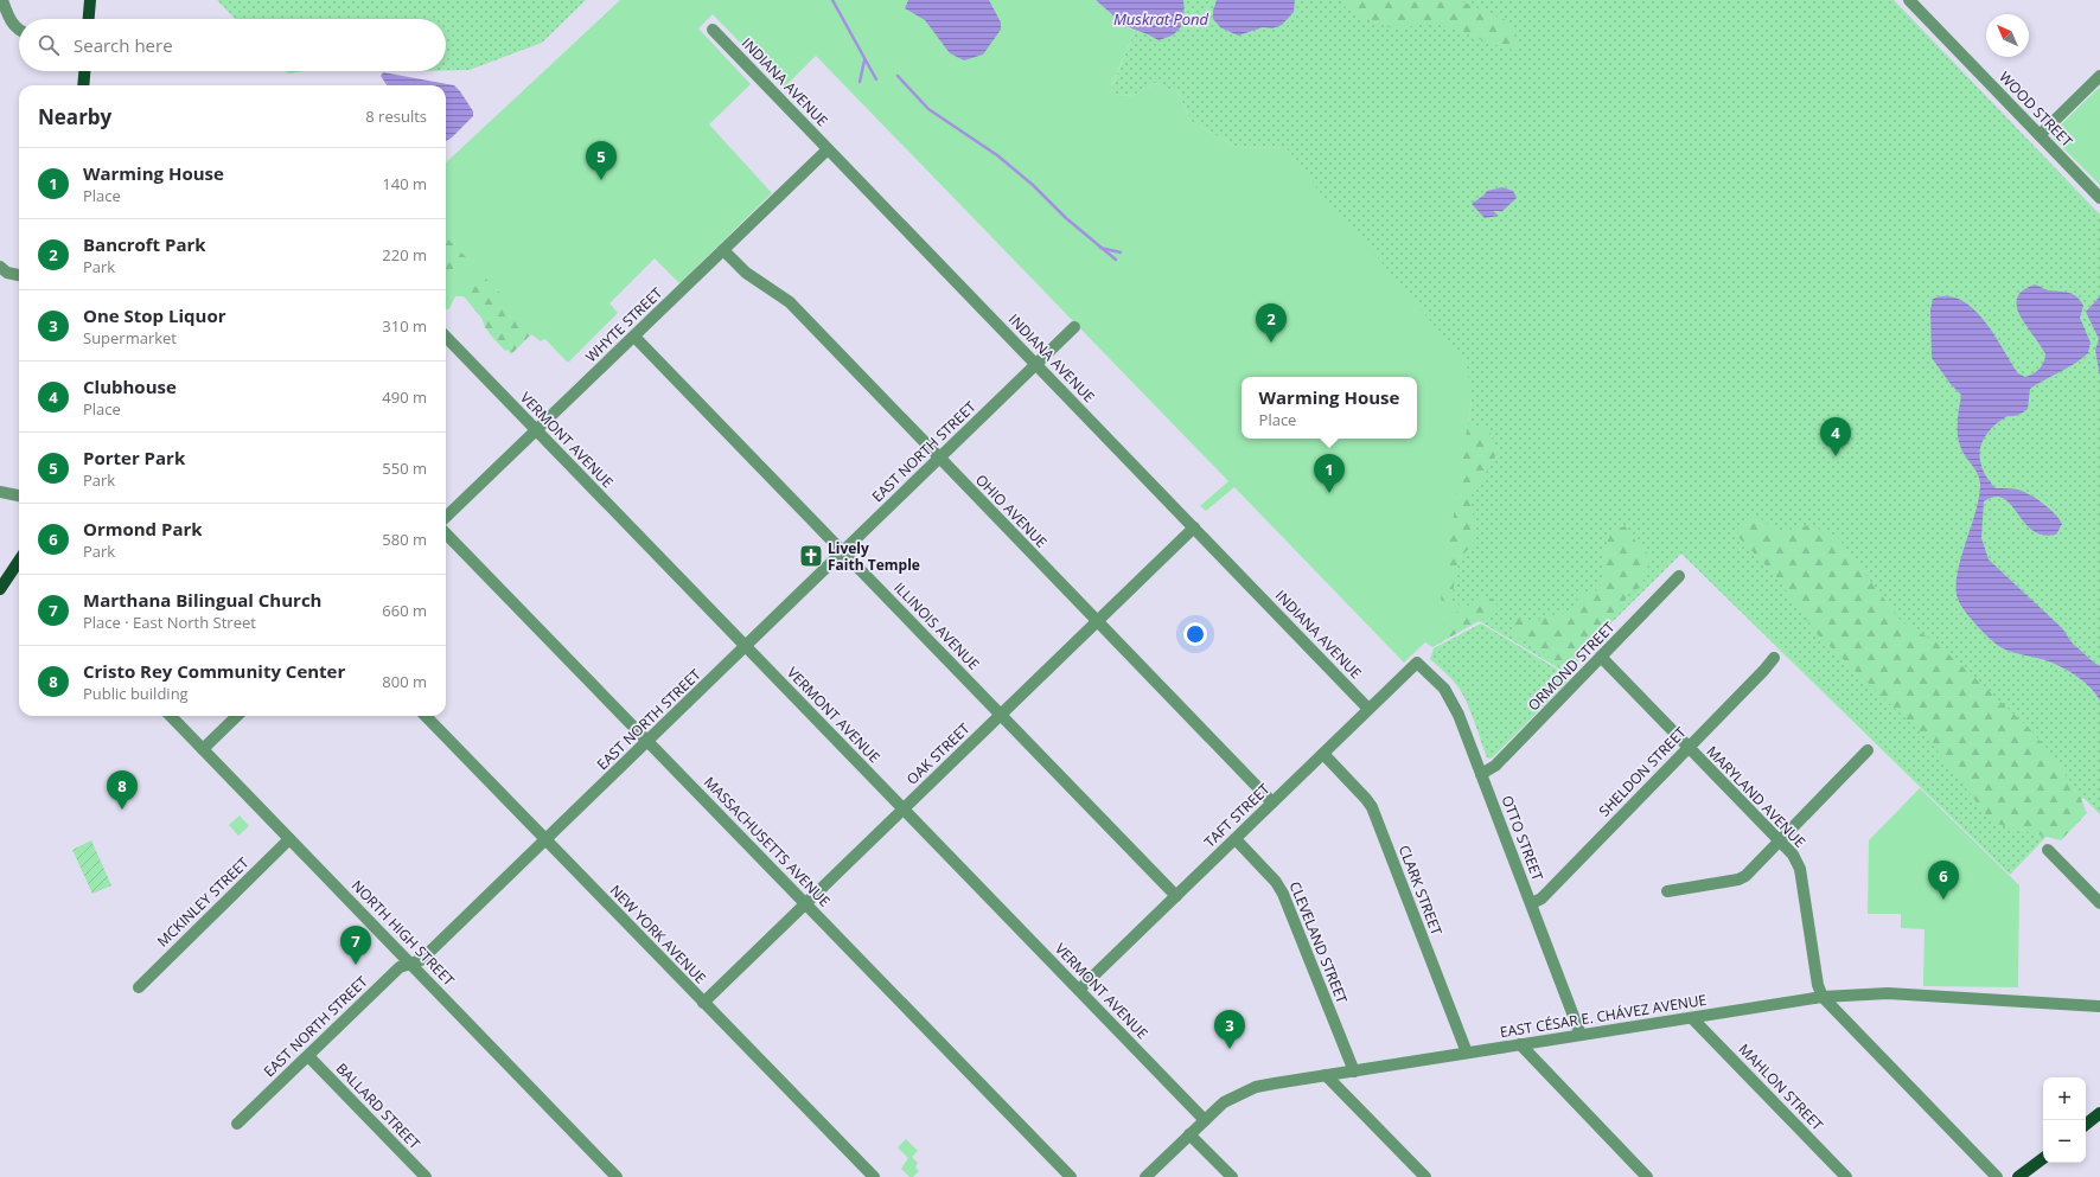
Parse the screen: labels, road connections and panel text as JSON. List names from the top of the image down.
{
  "streets": {
    "street": [
      "INDIANA AVENUE",
      "WOOD STREET",
      "WHYTE STREET",
      "VERMONT AVENUE",
      "EAST NORTH STREET",
      "OHIO AVENUE",
      "ILLINOIS AVENUE",
      "ORMOND STREET",
      "OAK STREET",
      "SHELDON STREET",
      "MARYLAND AVENUE",
      "TAFT STREET",
      "OTTO STREET",
      "MASSACHUSETTS AVENUE",
      "CLARK STREET",
      "MCKINLEY STREET",
      "NORTH HIGH STREET",
      "NEW YORK AVENUE",
      "CLEVELAND STREET",
      "EAST CÉSAR E. CHÁVEZ AVENUE",
      "MAHLON STREET",
      "BALLARD STREET"
    ]
  },
  "crossings": [
    ["INDIANA AVENUE", "WHYTE STREET"],
    ["INDIANA AVENUE", "EAST NORTH STREET"],
    ["INDIANA AVENUE", "OAK STREET"],
    ["INDIANA AVENUE", "TAFT STREET"],
    ["WHYTE STREET", "VERMONT AVENUE"],
    ["WHYTE STREET", "OHIO AVENUE"],
    ["WHYTE STREET", "ILLINOIS AVENUE"],
    ["VERMONT AVENUE", "EAST NORTH STREET"],
    ["VERMONT AVENUE", "OAK STREET"],
    ["VERMONT AVENUE", "TAFT STREET"],
    ["VERMONT AVENUE", "EAST CÉSAR E. CHÁVEZ AVENUE"],
    ["EAST NORTH STREET", "OHIO AVENUE"],
    ["EAST NORTH STREET", "ILLINOIS AVENUE"],
    ["EAST NORTH STREET", "MASSACHUSETTS AVENUE"],
    ["EAST NORTH STREET", "NORTH HIGH STREET"],
    ["EAST NORTH STREET", "NEW YORK AVENUE"],
    ["EAST NORTH STREET", "BALLARD STREET"],
    ["OHIO AVENUE", "OAK STREET"],
    ["OHIO AVENUE", "TAFT STREET"],
    ["ILLINOIS AVENUE", "OAK STREET"],
    ["ILLINOIS AVENUE", "TAFT STREET"],
    ["ORMOND STREET", "MARYLAND AVENUE"],
    ["ORMOND STREET", "OTTO STREET"],
    ["OAK STREET", "MASSACHUSETTS AVENUE"],
    ["OAK STREET", "NEW YORK AVENUE"],
    ["SHELDON STREET", "MARYLAND AVENUE"],
    ["SHELDON STREET", "OTTO STREET"],
    ["MARYLAND AVENUE", "EAST CÉSAR E. CHÁVEZ AVENUE"],
    ["TAFT STREET", "OTTO STREET"],
    ["TAFT STREET", "CLARK STREET"],
    ["TAFT STREET", "CLEVELAND STREET"],
    ["OTTO STREET", "EAST CÉSAR E. CHÁVEZ AVENUE"],
    ["CLARK STREET", "EAST CÉSAR E. CHÁVEZ AVENUE"],
    ["MCKINLEY STREET", "NORTH HIGH STREET"],
    ["CLEVELAND STREET", "EAST CÉSAR E. CHÁVEZ AVENUE"],
    ["EAST CÉSAR E. CHÁVEZ AVENUE", "MAHLON STREET"]
  ],
  "water": ["Muskrat Pond"],
  "places": {
    "church": ["Lively Faith Temple"]
  },
  "north": "top left",
  "page": {
    "search": "Search here",
    "heading": ["Nearby", "8 results"],
    "pins": [
      "5",
      "2",
      "4",
      "1",
      "8",
      "6",
      "7",
      "3"
    ],
    "list": [
      {
        "mark": "1",
        "name": "Warming House",
        "note": "Place",
        "value": "140 m"
      },
      {
        "mark": "2",
        "name": "Bancroft Park",
        "note": "Park",
        "value": "220 m"
      },
      {
        "mark": "3",
        "name": "One Stop Liquor",
        "note": "Supermarket",
        "value": "310 m"
      },
      {
        "mark": "4",
        "name": "Clubhouse",
        "note": "Place",
        "value": "490 m"
      },
      {
        "mark": "5",
        "name": "Porter Park",
        "note": "Park",
        "value": "550 m"
      },
      {
        "mark": "6",
        "name": "Ormond Park",
        "note": "Park",
        "value": "580 m"
      },
      {
        "mark": "7",
        "name": "Marthana Bilingual Church",
        "note": "Place · East North Street",
        "value": "660 m"
      },
      {
        "mark": "8",
        "name": "Cristo Rey Community Center",
        "note": "Public building",
        "value": "800 m"
      }
    ],
    "popup": ["Warming House", "Place"],
    "map_buttons": ["+", "−"]
  }
}
